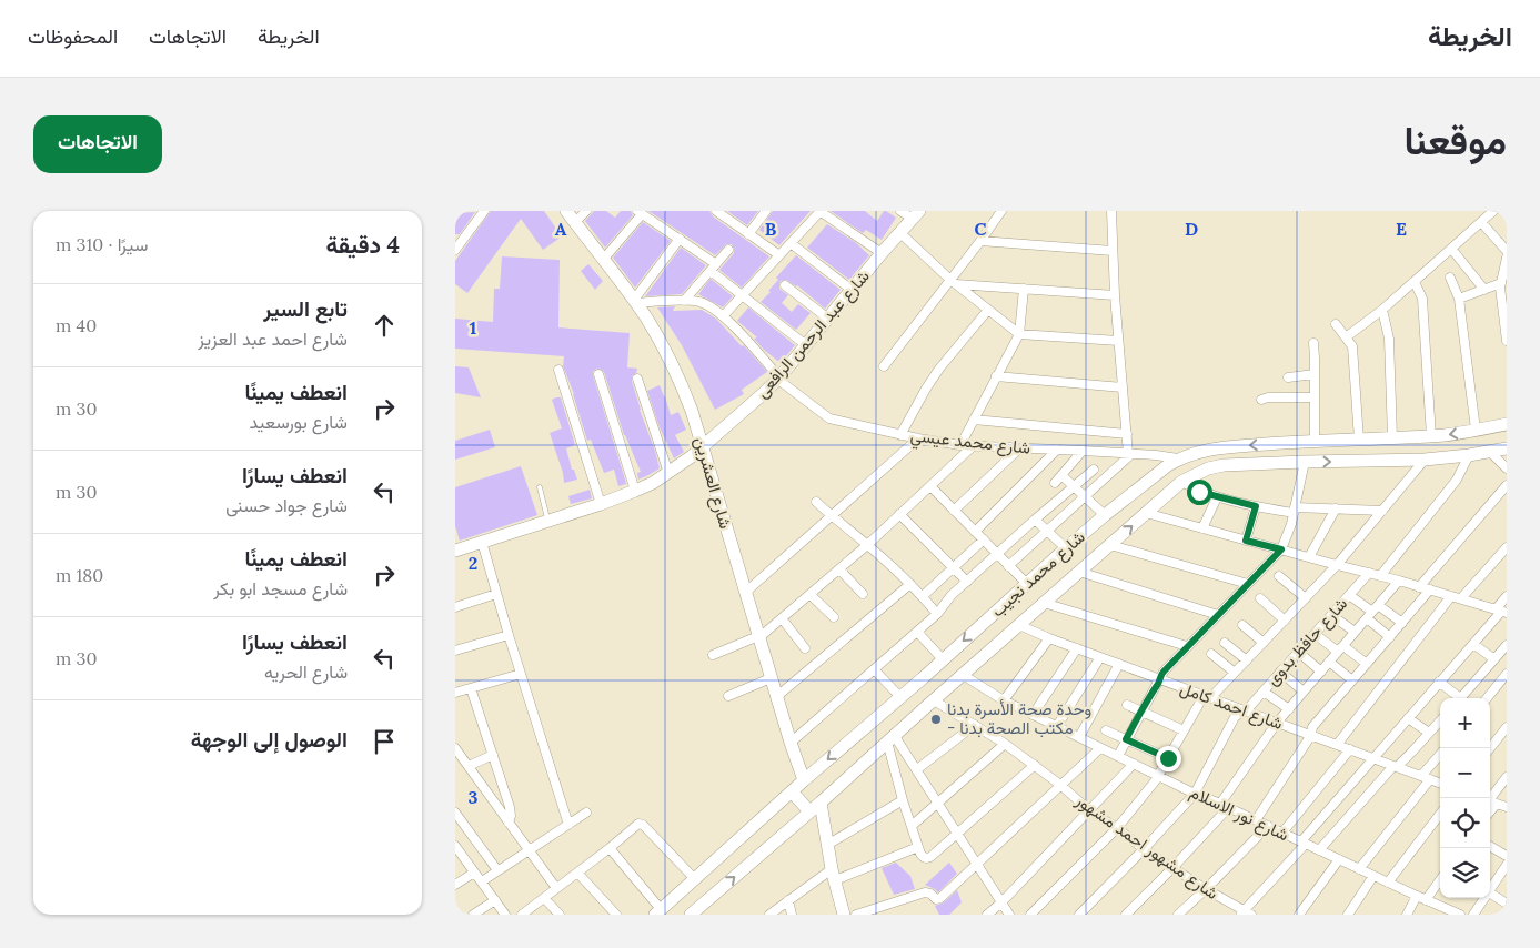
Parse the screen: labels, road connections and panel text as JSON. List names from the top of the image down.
{
  "streets": {
    "main road": ["شارع عبد الرحمن الرافعى", "شارع العشرين", "شارع محمد نجيب"],
    "street": [
      "شارع محمد عيسي",
      "شارع حافظ بدوى",
      "شارع احمد كامل",
      "شارع نور الاسلام",
      "شارع مشهور احمد مشهور"
    ]
  },
  "crossings": [
    ["شارع عبد الرحمن الرافعى", "شارع محمد عيسي"],
    ["شارع عبد الرحمن الرافعى", "شارع العشرين"],
    ["شارع محمد عيسي", "شارع العشرين"],
    ["شارع محمد عيسي", "شارع محمد نجيب"],
    ["شارع العشرين", "شارع محمد نجيب"],
    ["شارع محمد نجيب", "شارع احمد كامل"],
    ["شارع محمد نجيب", "شارع نور الاسلام"],
    ["شارع محمد نجيب", "شارع مشهور احمد مشهور"],
    ["شارع حافظ بدوى", "شارع احمد كامل"],
    ["شارع حافظ بدوى", "شارع نور الاسلام"],
    ["شارع حافظ بدوى", "شارع مشهور احمد مشهور"]
  ],
  "places": ["وحدة صحة الأسرة بدنا - مكتب الصحة بدنا"],
  "page": {
    "header": "الخريطة",
    "nav": ["الخريطة", "الاتجاهات", "المحفوظات"],
    "title": "موقعنا",
    "buttons": "الاتجاهات",
    "heading": ["4 دقيقة", "سيرًا · 310 m"],
    "list": [
      ["تابع السير", "شارع احمد عبد العزيز", "40 m"],
      ["انعطف يمينًا", "شارع بورسعيد", "30 m"],
      ["انعطف يسارًا", "شارع جواد حسنى", "30 m"],
      ["انعطف يمينًا", "شارع مسجد ابو بكر", "180 m"],
      ["انعطف يسارًا", "شارع الحريه", "30 m"],
      "الوصول إلى الوجهة"
    ],
    "map_buttons": ["+", "−"]
  },
  "grid": {
    "columns": [
      "A",
      "B",
      "C",
      "D",
      "E"
    ],
    "rows": ["1", "2", "3"]
  }
}
